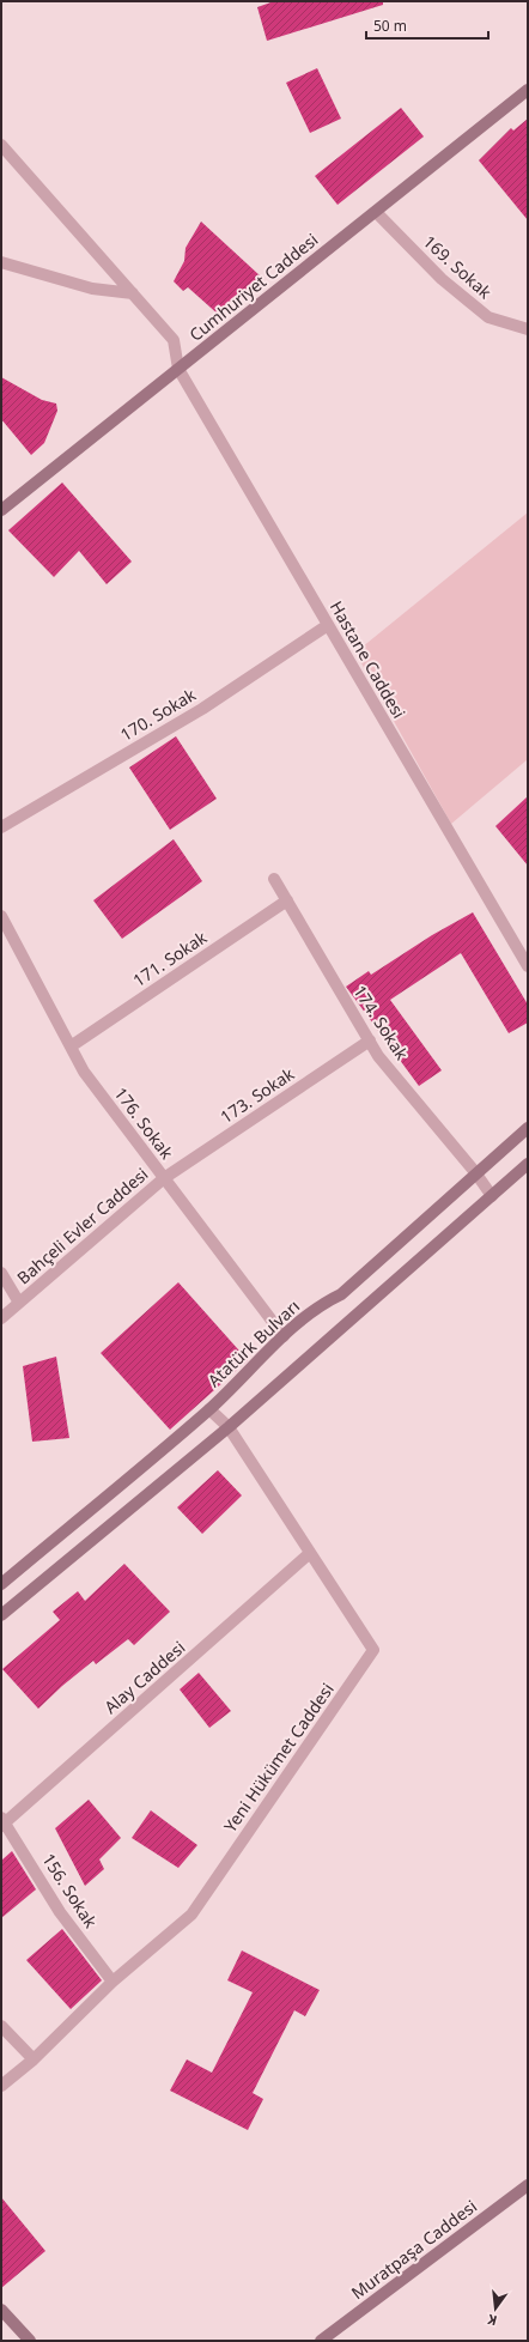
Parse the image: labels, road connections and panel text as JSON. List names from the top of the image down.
{
  "streets": {
    "main road": ["Cumhuriyet Caddesi", "Atatürk Bulvarı", "Muratpaşa Caddesi"],
    "street": [
      "169. Sokak",
      "Hastane Caddesi",
      "170. Sokak",
      "171. Sokak",
      "174. Sokak",
      "173. Sokak",
      "176. Sokak",
      "Bahçeli Evler Caddesi",
      "Alay Caddesi",
      "Yeni Hükümet Caddesi",
      "156. Sokak"
    ]
  },
  "crossings": [
    ["169. Sokak", "Cumhuriyet Caddesi"],
    ["Cumhuriyet Caddesi", "Hastane Caddesi"],
    ["Hastane Caddesi", "170. Sokak"],
    ["171. Sokak", "174. Sokak"],
    ["171. Sokak", "176. Sokak"],
    ["174. Sokak", "173. Sokak"],
    ["174. Sokak", "Atatürk Bulvarı"],
    ["173. Sokak", "176. Sokak"],
    ["173. Sokak", "Bahçeli Evler Caddesi"],
    ["176. Sokak", "Bahçeli Evler Caddesi"],
    ["176. Sokak", "Atatürk Bulvarı"],
    ["Atatürk Bulvarı", "Yeni Hükümet Caddesi"],
    ["Alay Caddesi", "Yeni Hükümet Caddesi"],
    ["Alay Caddesi", "156. Sokak"],
    ["Yeni Hükümet Caddesi", "156. Sokak"]
  ],
  "scale_bar": "50 m",
  "north": "bottom"
}
